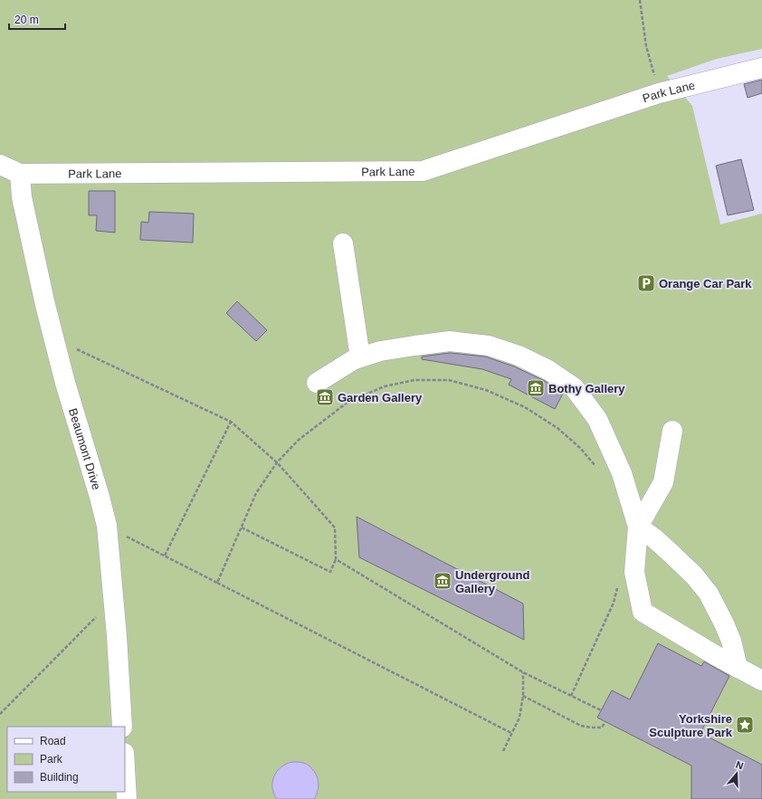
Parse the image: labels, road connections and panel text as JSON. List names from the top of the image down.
{
  "streets": {
    "street": ["Park Lane", "Beaumont Drive"]
  },
  "crossings": [
    ["Park Lane", "Beaumont Drive"]
  ],
  "places": {
    "parking": ["Orange Car Park"],
    "museum": ["Bothy Gallery", "Garden Gallery", "Underground Gallery"],
    "place": ["Yorkshire Sculpture Park"]
  },
  "legend": ["Road", "Park", "Building"],
  "scale_bar": "20 m",
  "north": "top"
}
